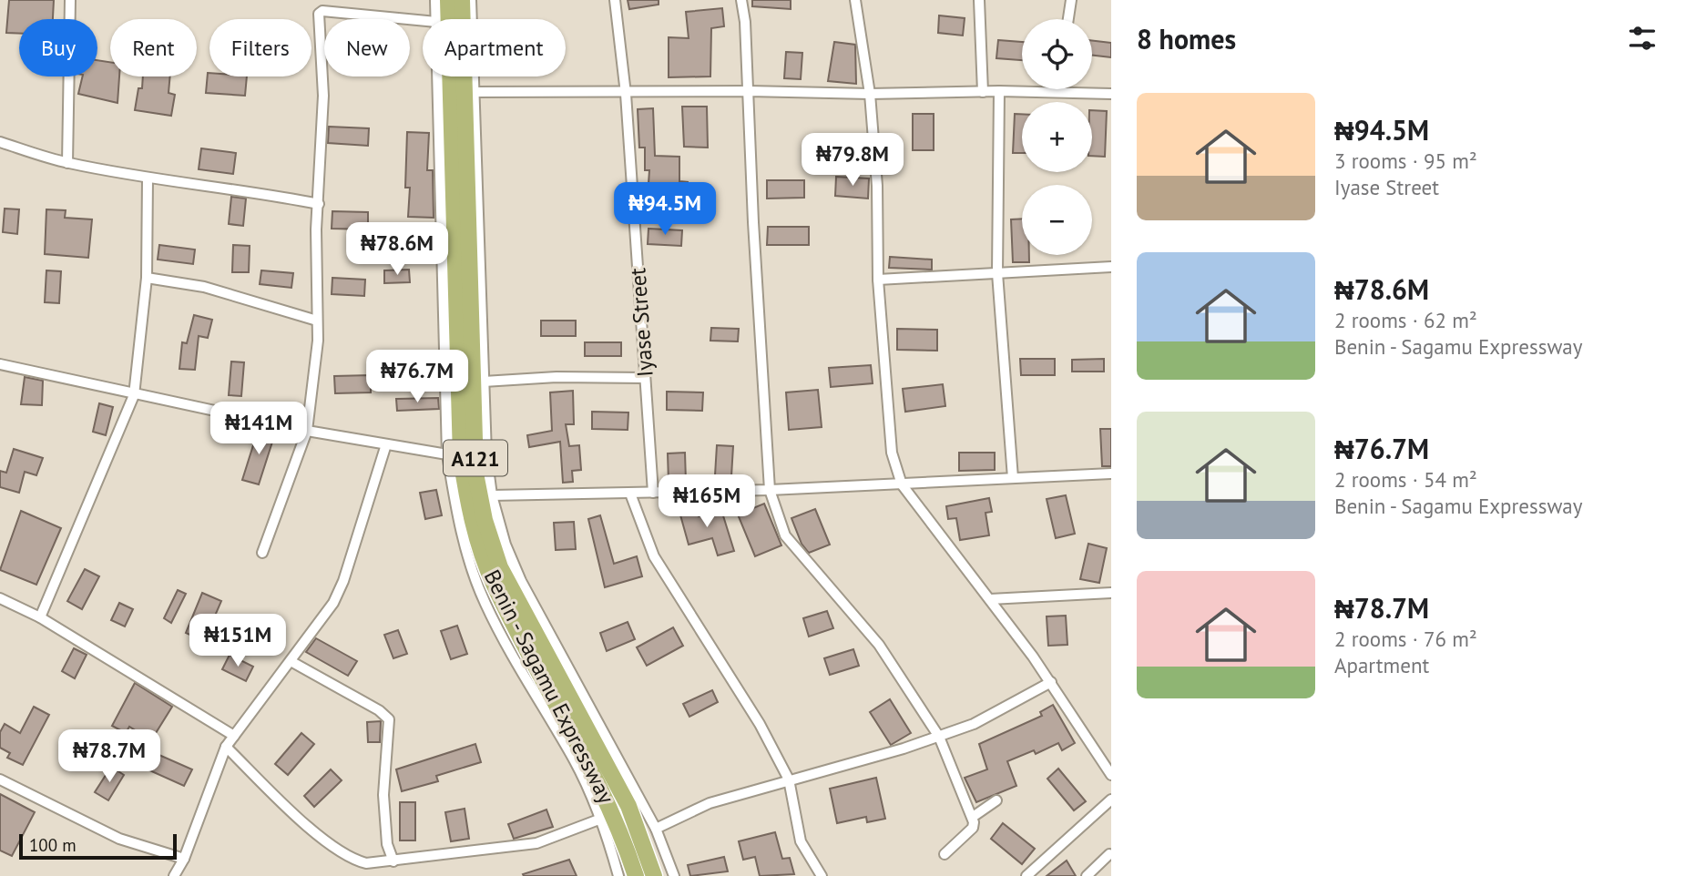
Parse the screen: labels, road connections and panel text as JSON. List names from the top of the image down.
{
  "streets": {
    "highway": ["A121", "Benin - Sagamu Expressway"],
    "street": ["Iyase Street"]
  },
  "scale_bar": "100 m",
  "page": {
    "heading": "8 homes",
    "map_buttons": ["+", "−"],
    "chip": [
      "Buy",
      "Rent",
      "Filters",
      "New",
      "Apartment"
    ],
    "list": [
      {
        "name": "₦94.5M",
        "note": "3 rooms · 95 m² · Iyase Street"
      },
      {
        "name": "₦78.6M",
        "note": "2 rooms · 62 m² · Benin - Sagamu Expressway"
      },
      {
        "name": "₦76.7M",
        "note": "2 rooms · 54 m² · Benin - Sagamu Expressway"
      },
      {
        "name": "₦78.7M",
        "note": "2 rooms · 76 m² · Apartment"
      }
    ],
    "price": [
      "₦79.8M",
      "₦94.5M",
      "₦78.6M",
      "₦76.7M",
      "₦141M",
      "₦165M",
      "₦151M",
      "₦78.7M"
    ],
    "scale": "100 m"
  }
}
